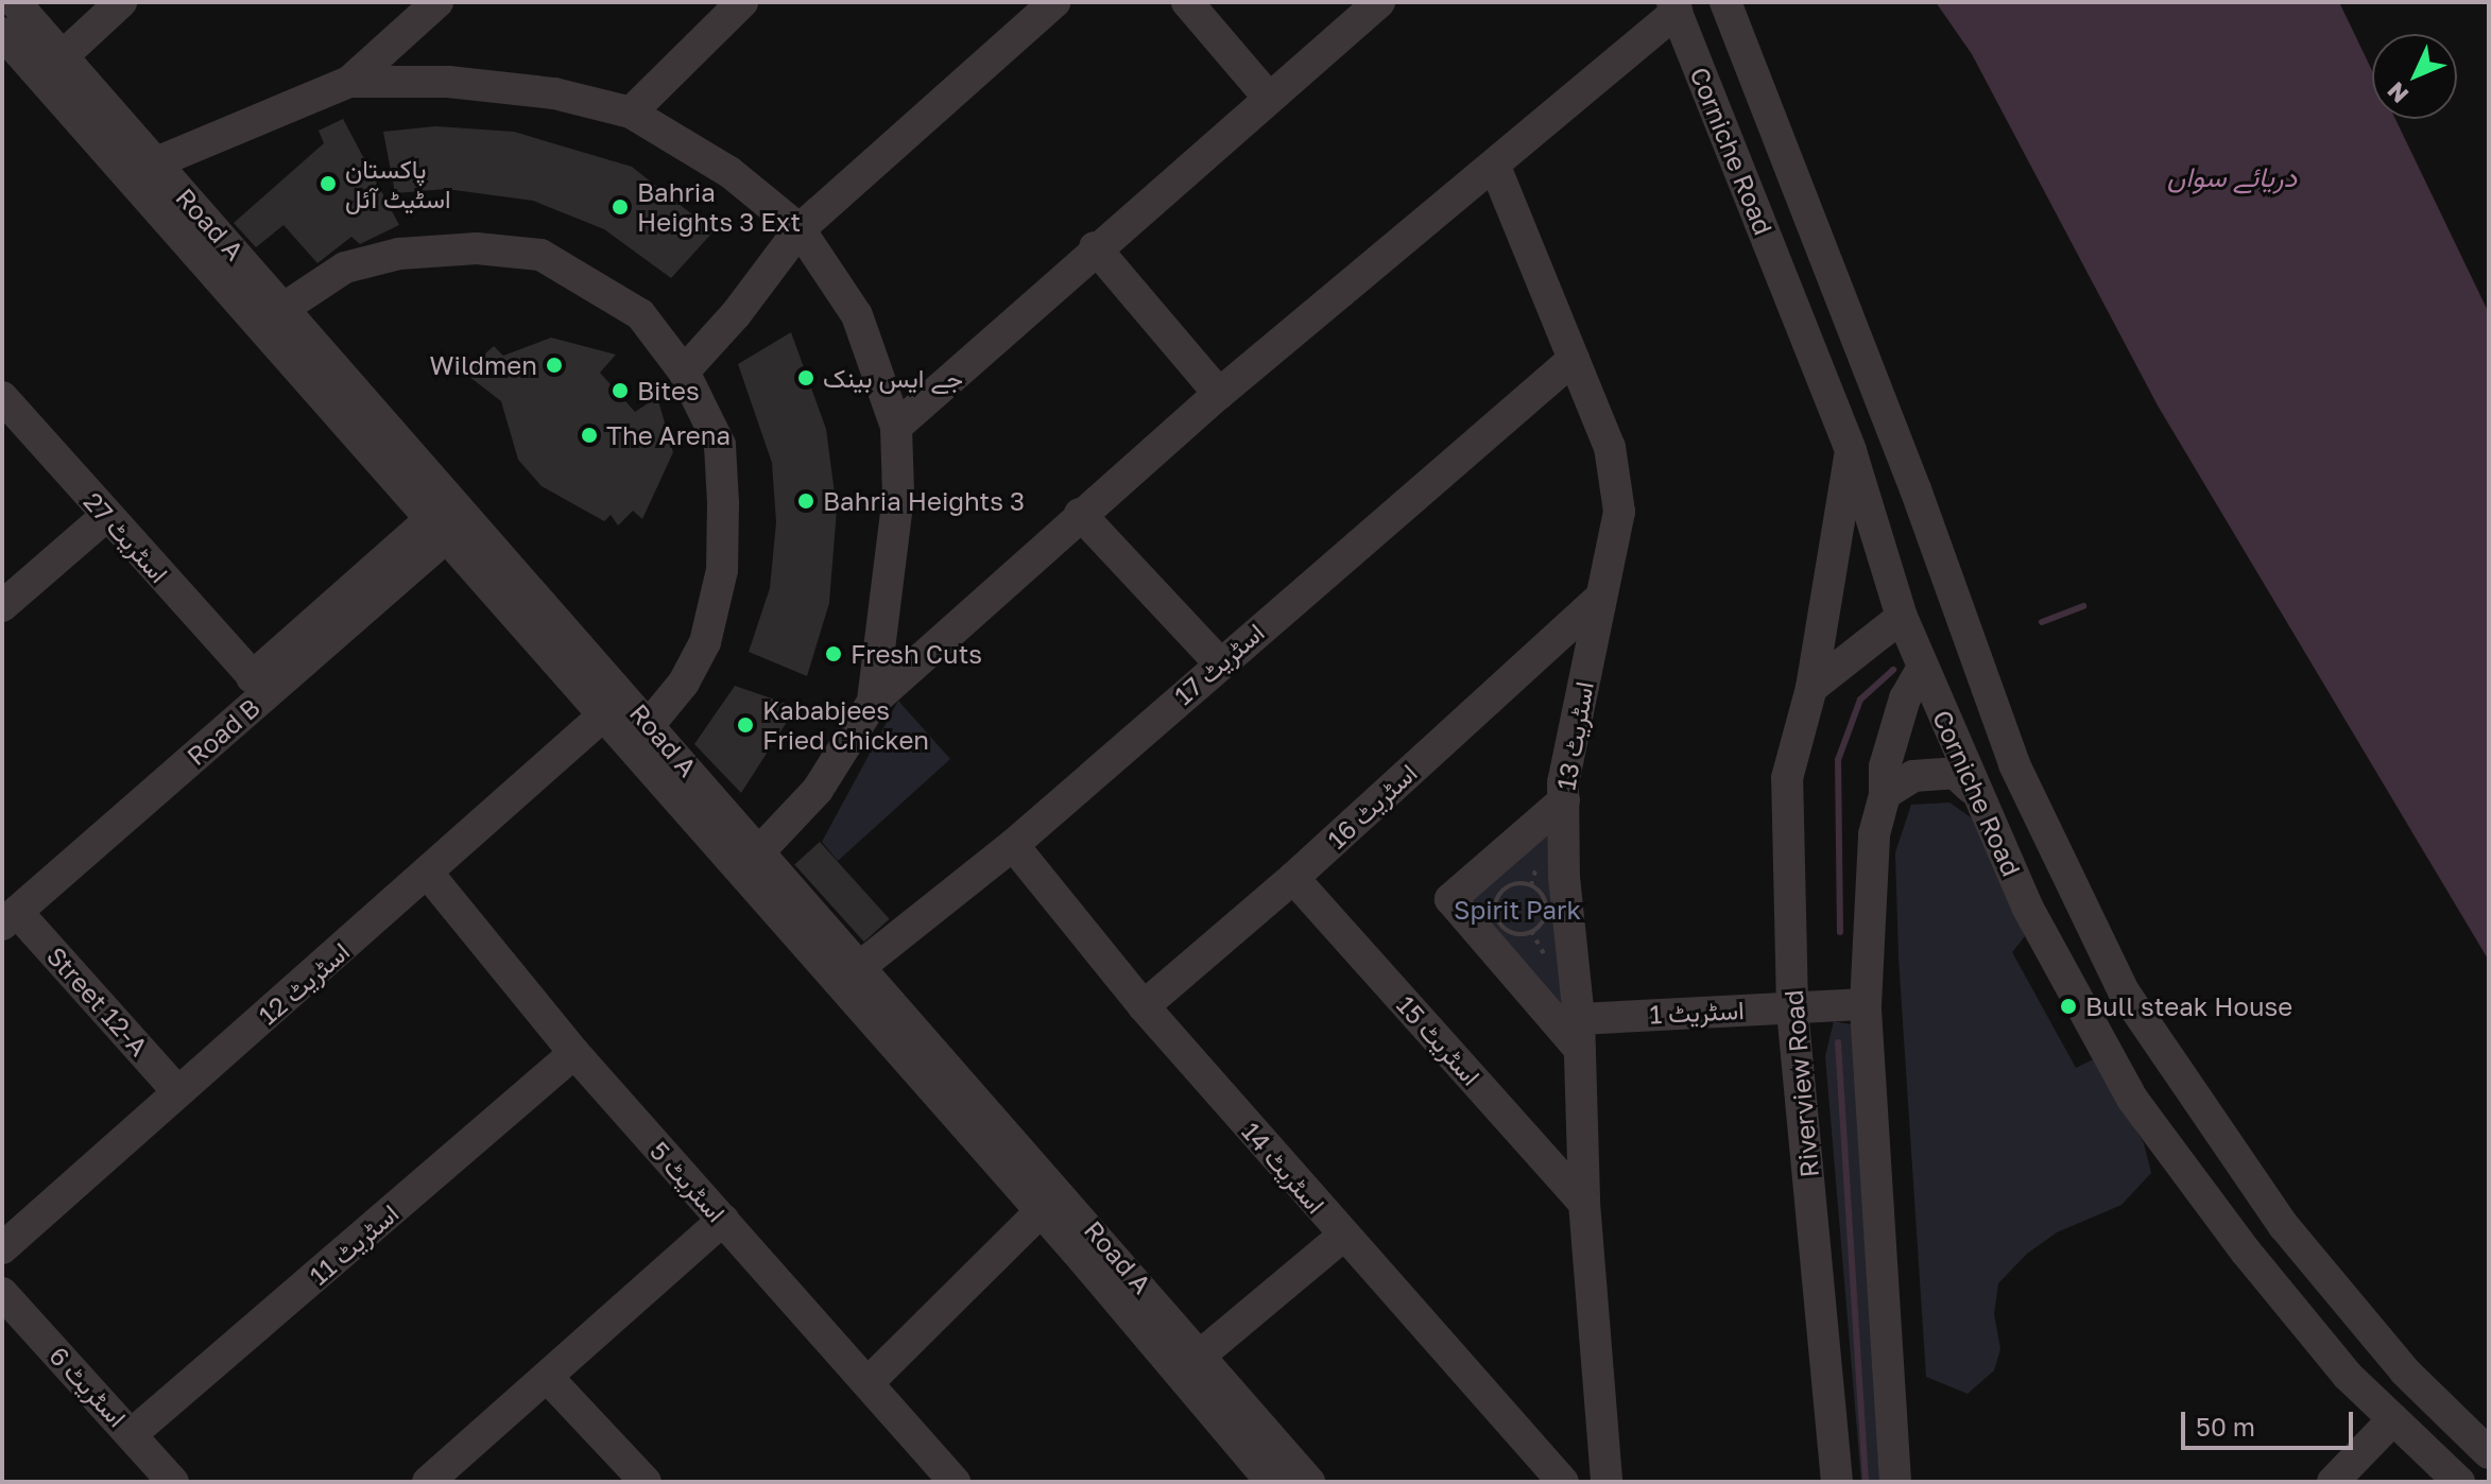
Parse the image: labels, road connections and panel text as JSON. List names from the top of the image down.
{
  "streets": {
    "street": [
      "Corniche Road",
      "Road A",
      "اسٹریٹ 27",
      "اسٹریٹ 17",
      "Road B",
      "اسٹریٹ 13",
      "اسٹریٹ 16",
      "اسٹریٹ 12",
      "Street 12-A",
      "اسٹریٹ 1",
      "اسٹریٹ 15",
      "Riverview Road",
      "اسٹریٹ 14",
      "اسٹریٹ 5",
      "اسٹریٹ 11",
      "اسٹریٹ 6"
    ]
  },
  "crossings": [
    ["Corniche Road", "Riverview Road"],
    ["Road A", "اسٹریٹ 17"],
    ["Road A", "Road B"],
    ["Road A", "اسٹریٹ 12"],
    ["اسٹریٹ 27", "Road B"],
    ["اسٹریٹ 17", "اسٹریٹ 13"],
    ["اسٹریٹ 17", "اسٹریٹ 14"],
    ["Road B", "Street 12-A"],
    ["اسٹریٹ 13", "اسٹریٹ 16"],
    ["اسٹریٹ 13", "اسٹریٹ 1"],
    ["اسٹریٹ 13", "اسٹریٹ 15"],
    ["اسٹریٹ 16", "اسٹریٹ 15"],
    ["اسٹریٹ 16", "اسٹریٹ 14"],
    ["اسٹریٹ 12", "Street 12-A"],
    ["اسٹریٹ 12", "اسٹریٹ 5"],
    ["اسٹریٹ 1", "Riverview Road"],
    ["اسٹریٹ 5", "اسٹریٹ 11"],
    ["اسٹریٹ 11", "اسٹریٹ 6"]
  ],
  "water": ["دریائے سواں"],
  "parks": ["Spirit Park"],
  "places": [
    "پاکستان اسٹیٹ آئل",
    "Bahria Heights 3 Ext",
    "Wildmen",
    "جے ایس بینک",
    "Bites",
    "The Arena",
    "Bahria Heights 3",
    "Fresh Cuts",
    "Kababjees Fried Chicken",
    "Bull steak House"
  ],
  "scale_bar": "50 m",
  "north": "bottom left"
}
